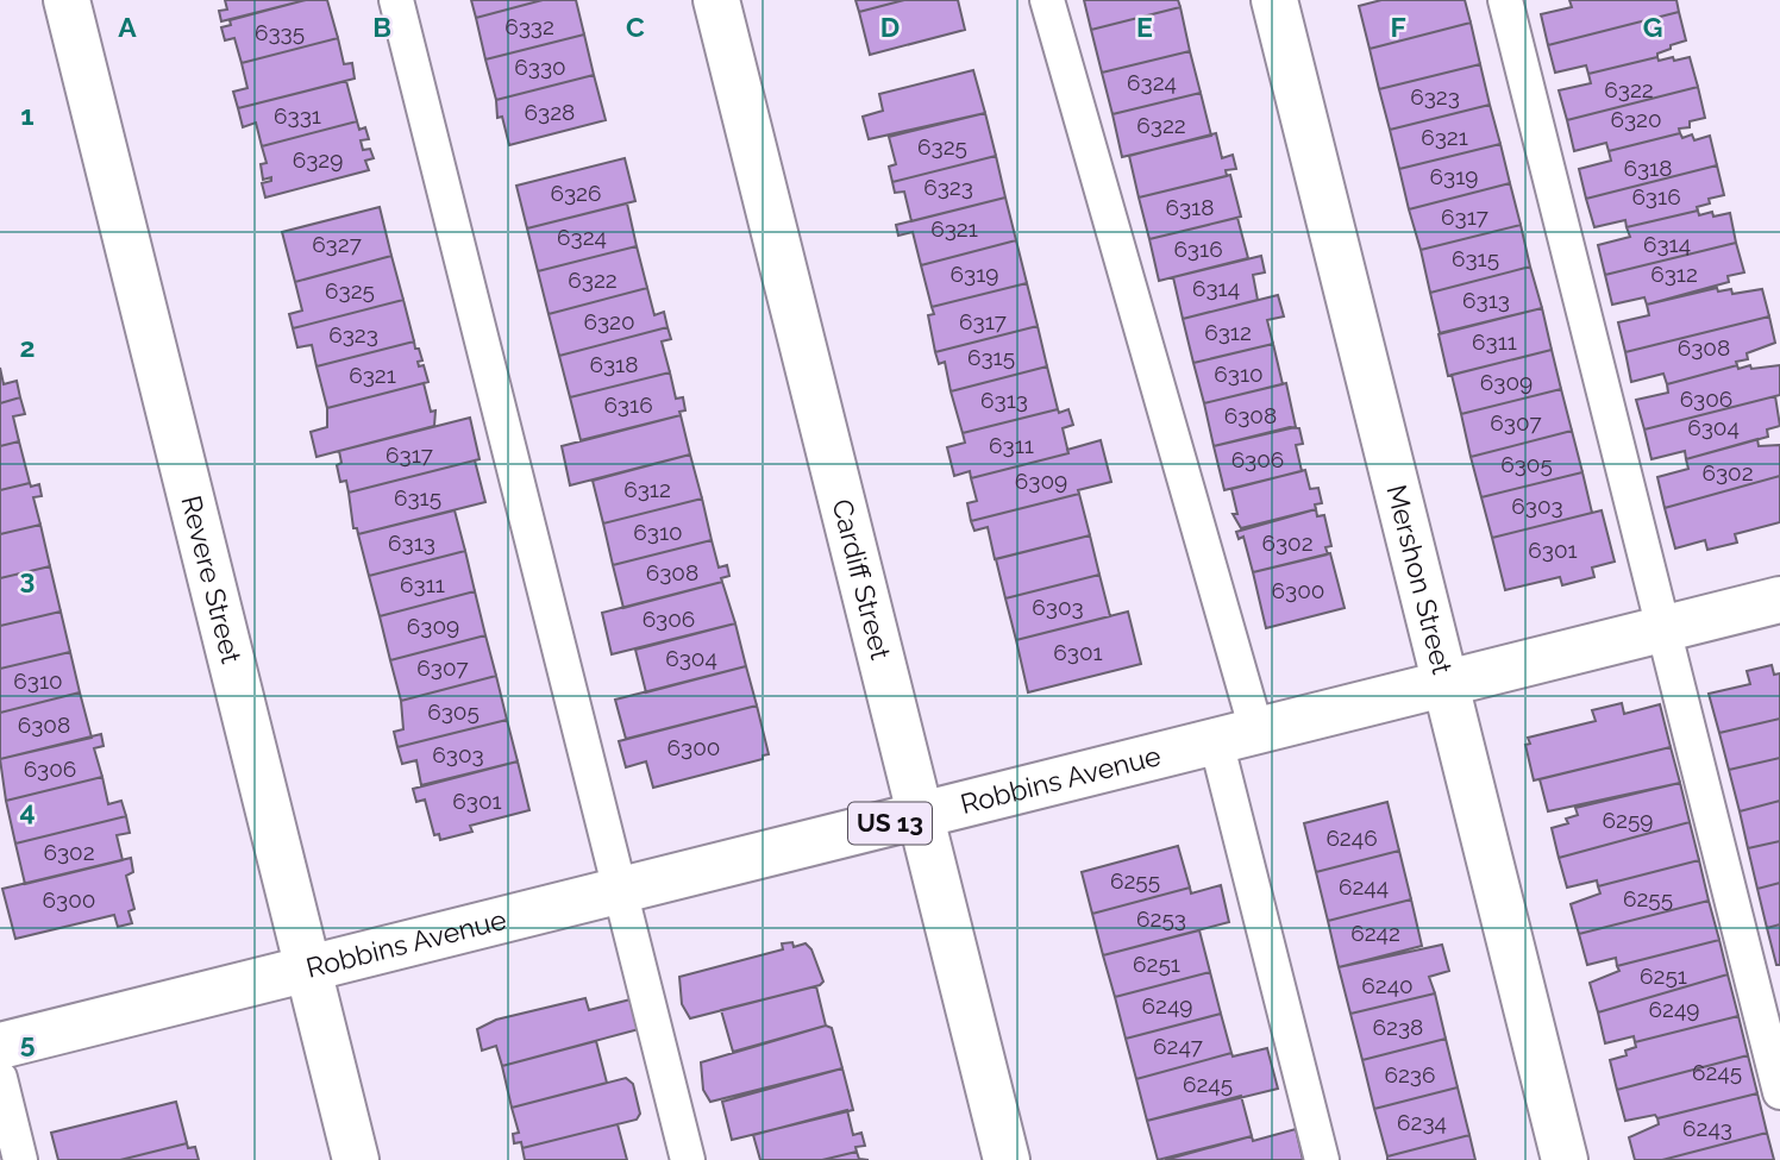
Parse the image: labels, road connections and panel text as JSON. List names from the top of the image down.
{
  "streets": {
    "main road": [
      "Revere Street",
      "Cardiff Street",
      "Mershon Street",
      "Robbins Avenue",
      "US 13"
    ]
  },
  "crossings": [
    ["Revere Street", "Robbins Avenue"],
    ["Cardiff Street", "Robbins Avenue"],
    ["Mershon Street", "Robbins Avenue"]
  ],
  "house_numbers": [
    "6332",
    "6335",
    "6330",
    "6324",
    "6322",
    "6323",
    "6328",
    "6331",
    "6320",
    "6322",
    "6321",
    "6325",
    "6329",
    "6318",
    "6319",
    "6323",
    "6326",
    "6316",
    "6318",
    "6317",
    "6321",
    "6324",
    "6327",
    "6314",
    "6316",
    "6315",
    "6319",
    "6312",
    "6322",
    "6314",
    "6325",
    "6313",
    "6320",
    "6317",
    "6312",
    "6323",
    "6311",
    "6308",
    "6315",
    "6318",
    "6310",
    "6321",
    "6309",
    "6306",
    "6313",
    "6316",
    "6308",
    "6307",
    "6304",
    "6311",
    "6317",
    "6306",
    "6305",
    "6302",
    "6309",
    "6312",
    "6315",
    "6303",
    "6310",
    "6313",
    "6302",
    "6301",
    "6308",
    "6311",
    "6300",
    "6303",
    "6306",
    "6309",
    "6301",
    "6304",
    "6307",
    "6310",
    "6305",
    "6308",
    "6300",
    "6303",
    "6306",
    "6301",
    "6259",
    "6246",
    "6302",
    "6255",
    "6244",
    "6255",
    "6300",
    "6253",
    "6242",
    "6251",
    "6251",
    "6240",
    "6249",
    "6249",
    "6238",
    "6247",
    "6245",
    "6236",
    "6245",
    "6234",
    "6243"
  ],
  "grid": {
    "columns": [
      "A",
      "B",
      "C",
      "D",
      "E",
      "F",
      "G"
    ],
    "rows": [
      "1",
      "2",
      "3",
      "4",
      "5"
    ]
  }
}
